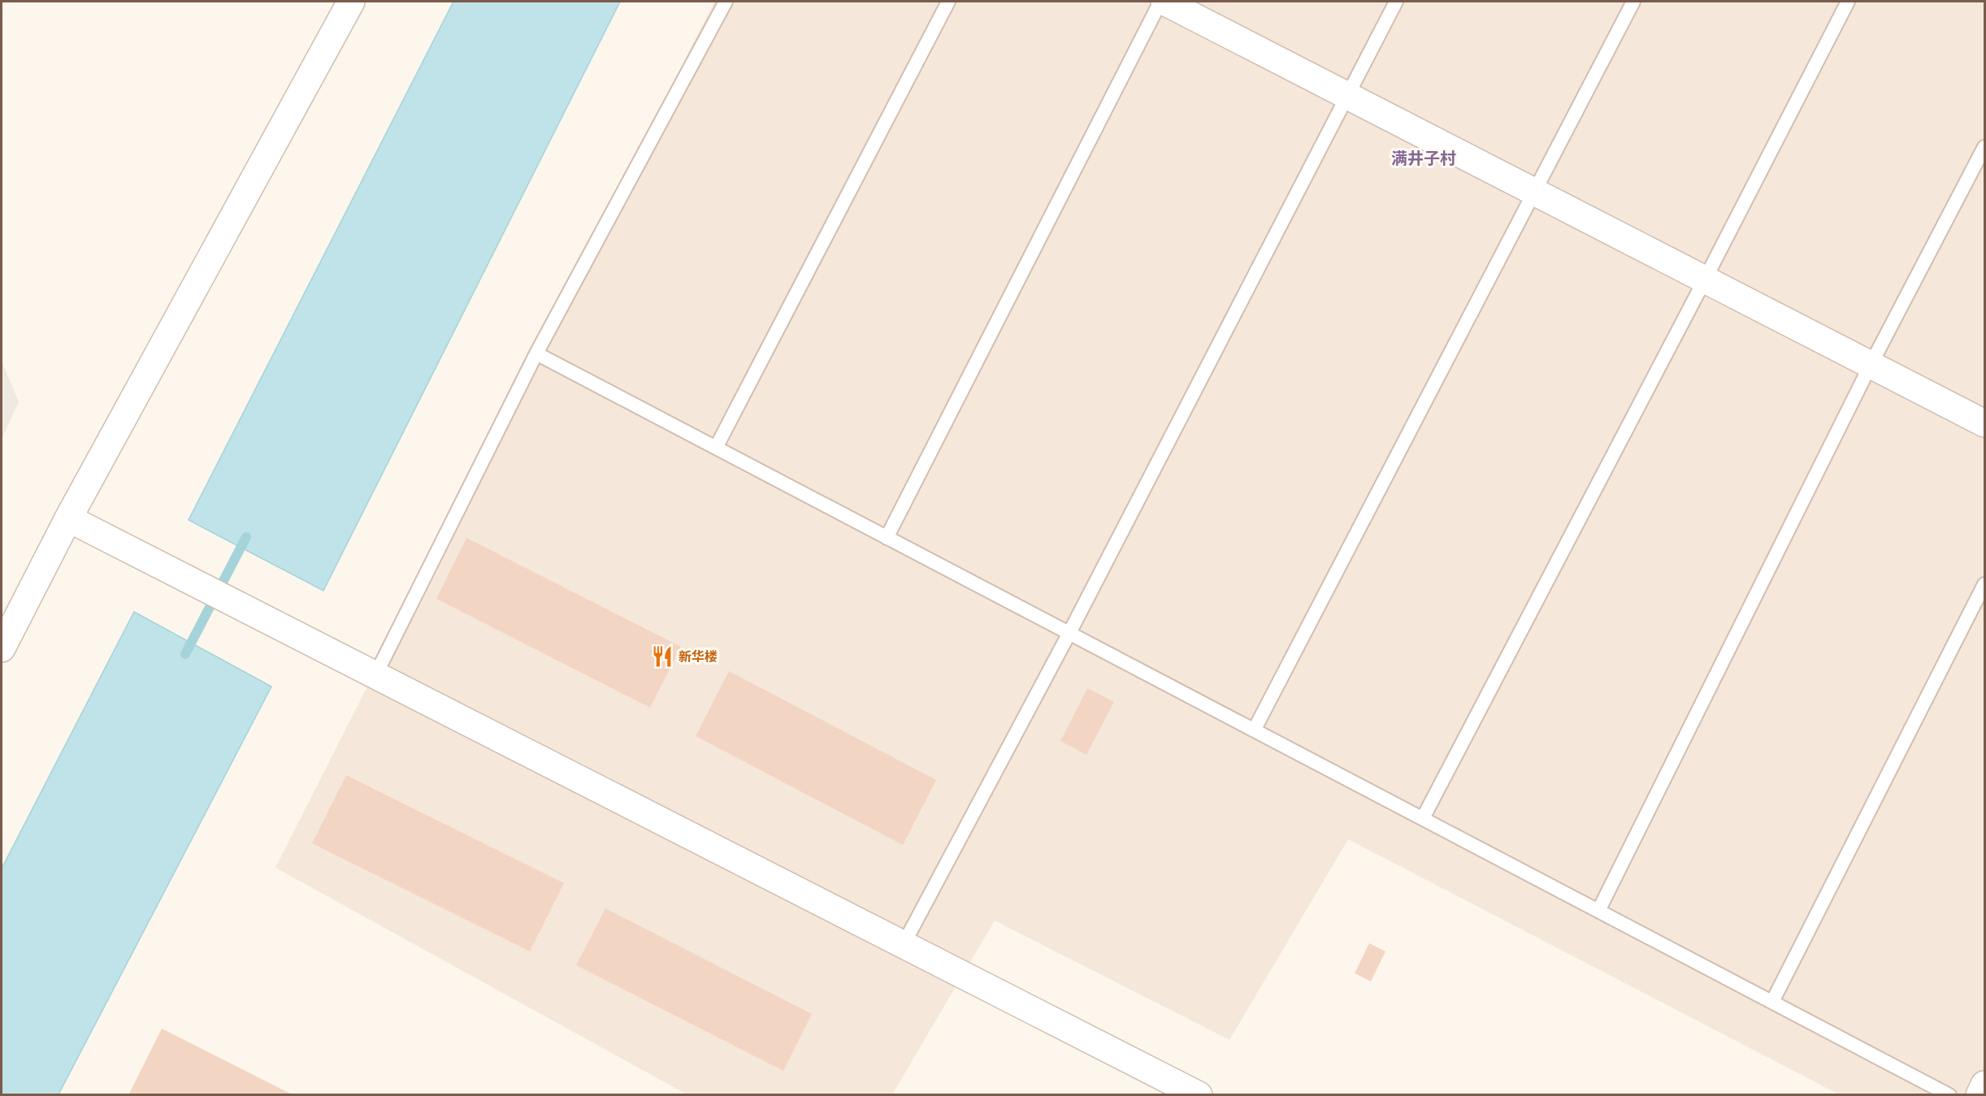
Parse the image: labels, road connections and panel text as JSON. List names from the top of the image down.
{
  "districts": ["满井子村"],
  "places": {
    "restaurant": ["新华楼"]
  }
}
